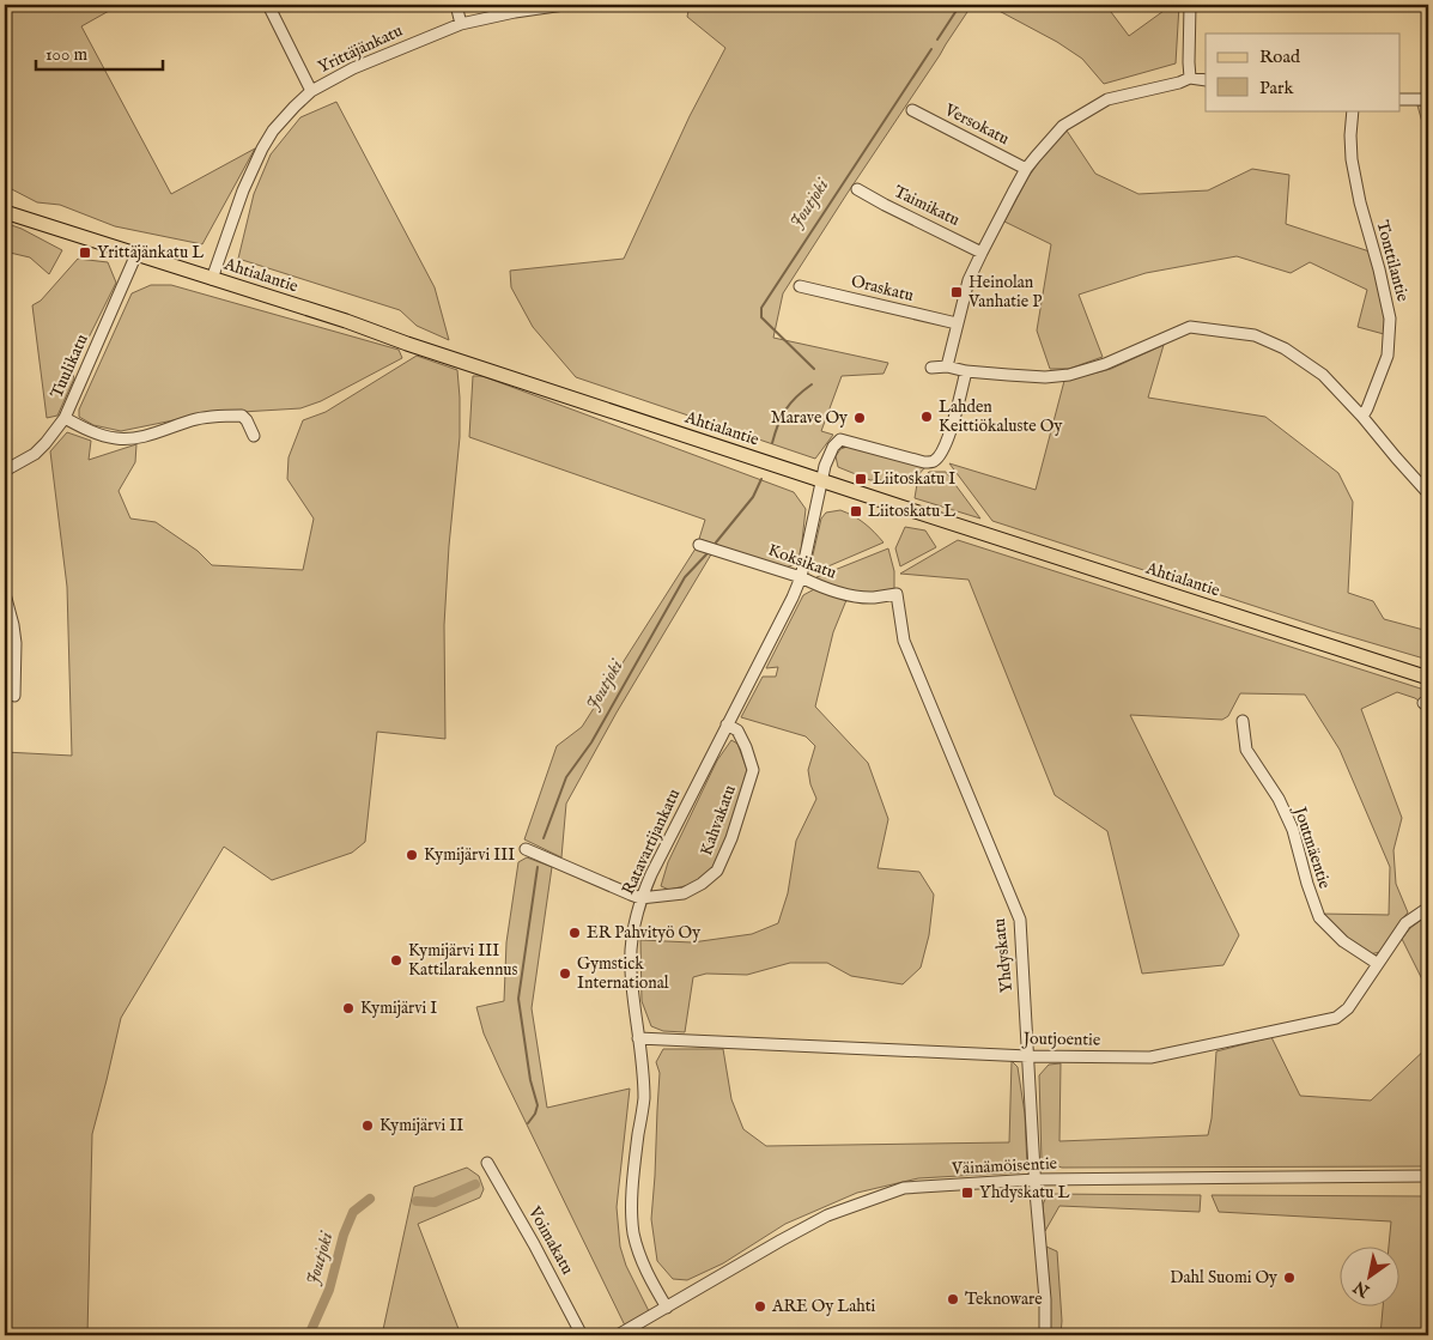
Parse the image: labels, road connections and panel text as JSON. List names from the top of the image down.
{
  "streets": {
    "main road": ["Ahtialantie"],
    "street": [
      "Yrittäjänkatu",
      "Versokatu",
      "Taimikatu",
      "Tonttilantie",
      "Oraskatu",
      "Tuulikatu",
      "Koksikatu",
      "Kahvakatu",
      "Ratavartijankatu",
      "Joutmäentie",
      "Yhdyskatu",
      "Joutjoentie",
      "Väinämöisentie",
      "Voimakatu"
    ]
  },
  "crossings": [
    ["Yrittäjänkatu", "Ahtialantie"],
    ["Ahtialantie", "Tuulikatu"],
    ["Ahtialantie", "Ratavartijankatu"],
    ["Koksikatu", "Ratavartijankatu"],
    ["Koksikatu", "Yhdyskatu"],
    ["Kahvakatu", "Ratavartijankatu"],
    ["Ratavartijankatu", "Joutjoentie"],
    ["Ratavartijankatu", "Väinämöisentie"],
    ["Joutmäentie", "Joutjoentie"],
    ["Yhdyskatu", "Joutjoentie"],
    ["Yhdyskatu", "Väinämöisentie"]
  ],
  "water": ["Joutjoki"],
  "places": {
    "transit": [
      "Yrittäjänkatu L",
      "Heinolan Vanhatie P",
      "Liitoskatu I",
      "Liitoskatu L",
      "Yhdyskatu L"
    ],
    "other": [
      "Lahden Keittiökaluste Oy",
      "Marave Oy",
      "Kymijärvi III",
      "ER Pahvityö Oy",
      "Kymijärvi III Kattilarakennus",
      "Gymstick International",
      "Kymijärvi I",
      "Kymijärvi II",
      "Dahl Suomi Oy",
      "Teknoware",
      "ARE Oy Lahti"
    ]
  },
  "legend": ["Road", "Park"],
  "scale_bar": "100 m",
  "north": "bottom left"
}
